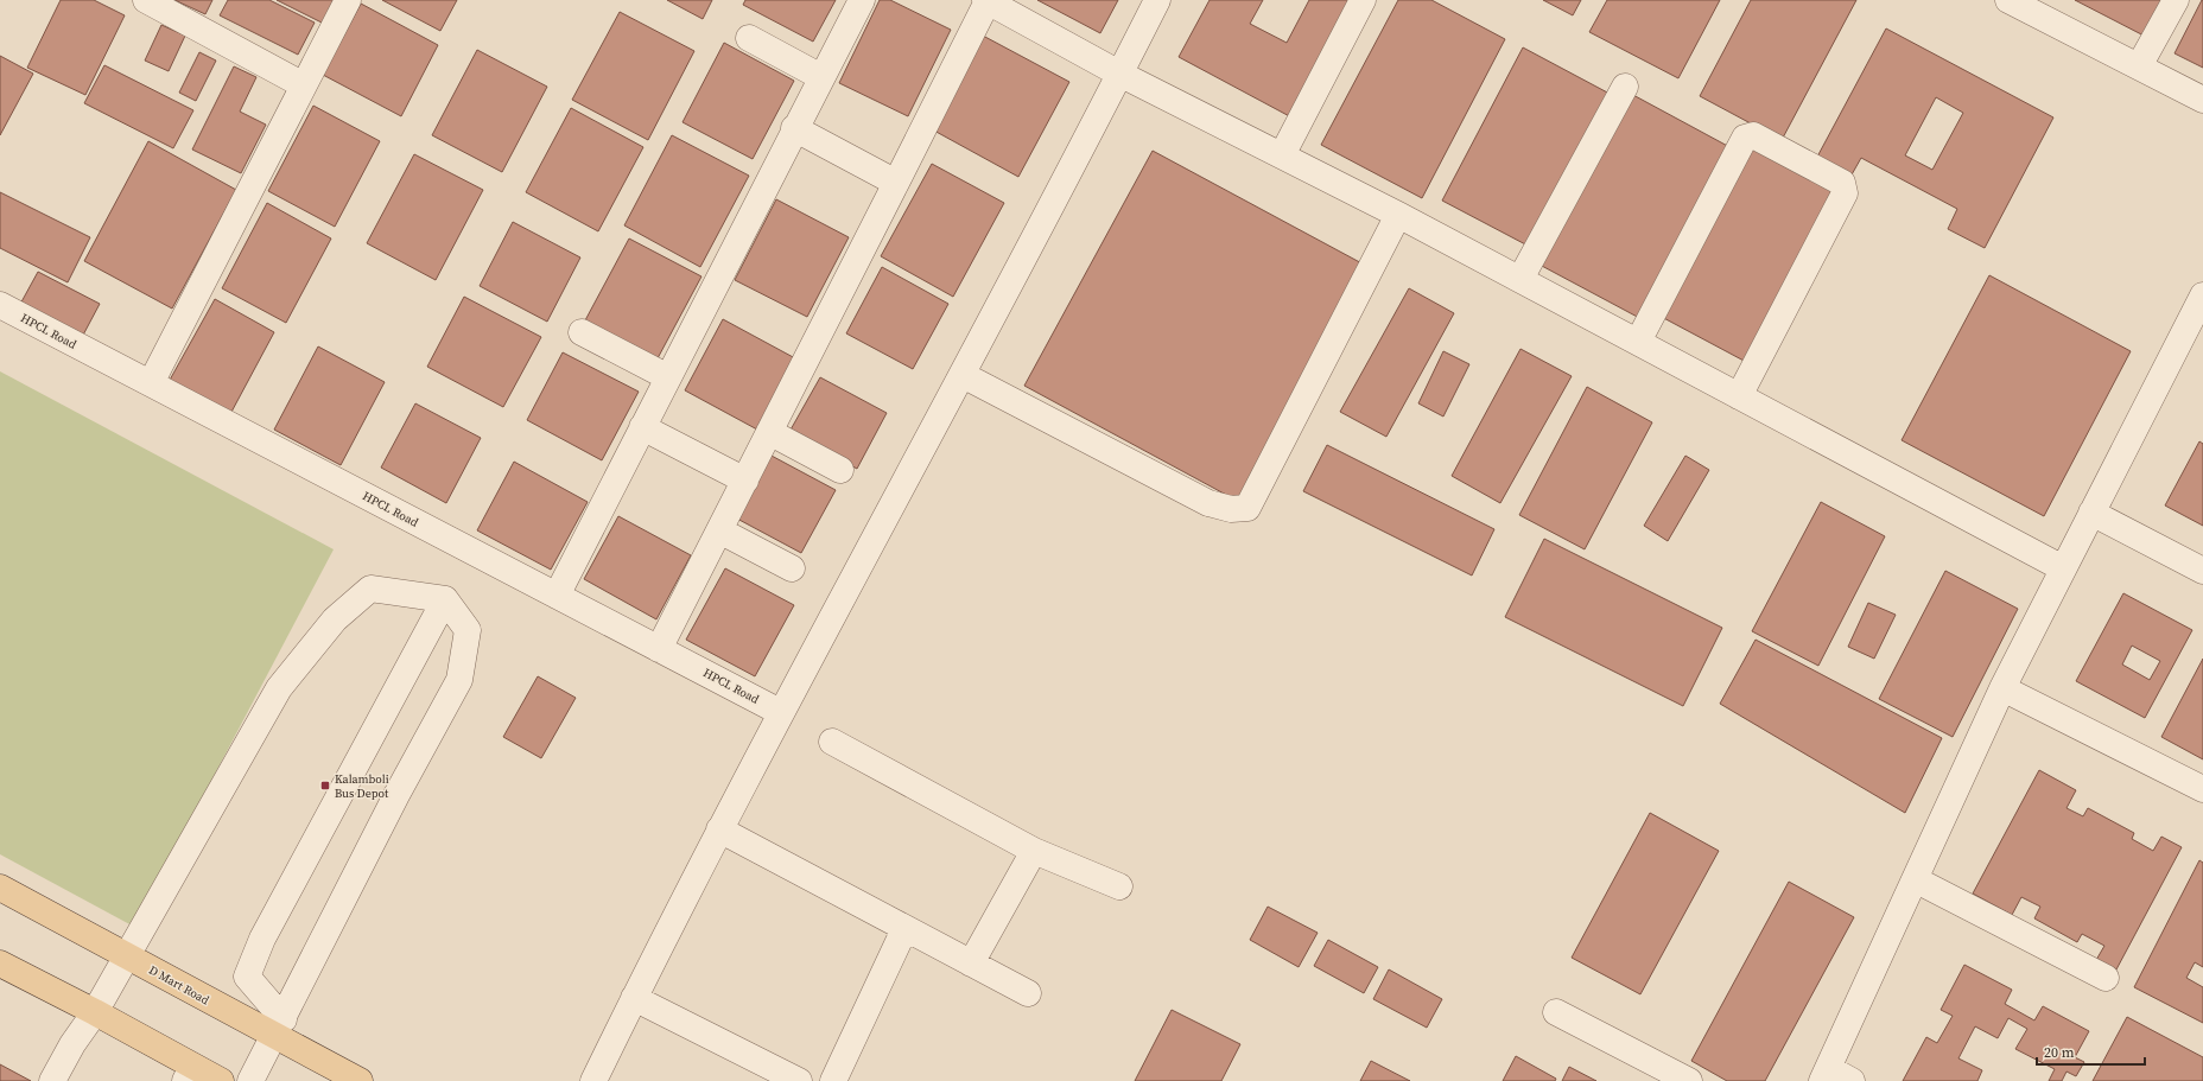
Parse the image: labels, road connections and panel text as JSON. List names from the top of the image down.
{
  "streets": {
    "main road": ["D Mart Road"],
    "street": ["HPCL Road"]
  },
  "places": {
    "transit": ["Kalamboli Bus Depot"]
  },
  "scale_bar": "20 m"
}
